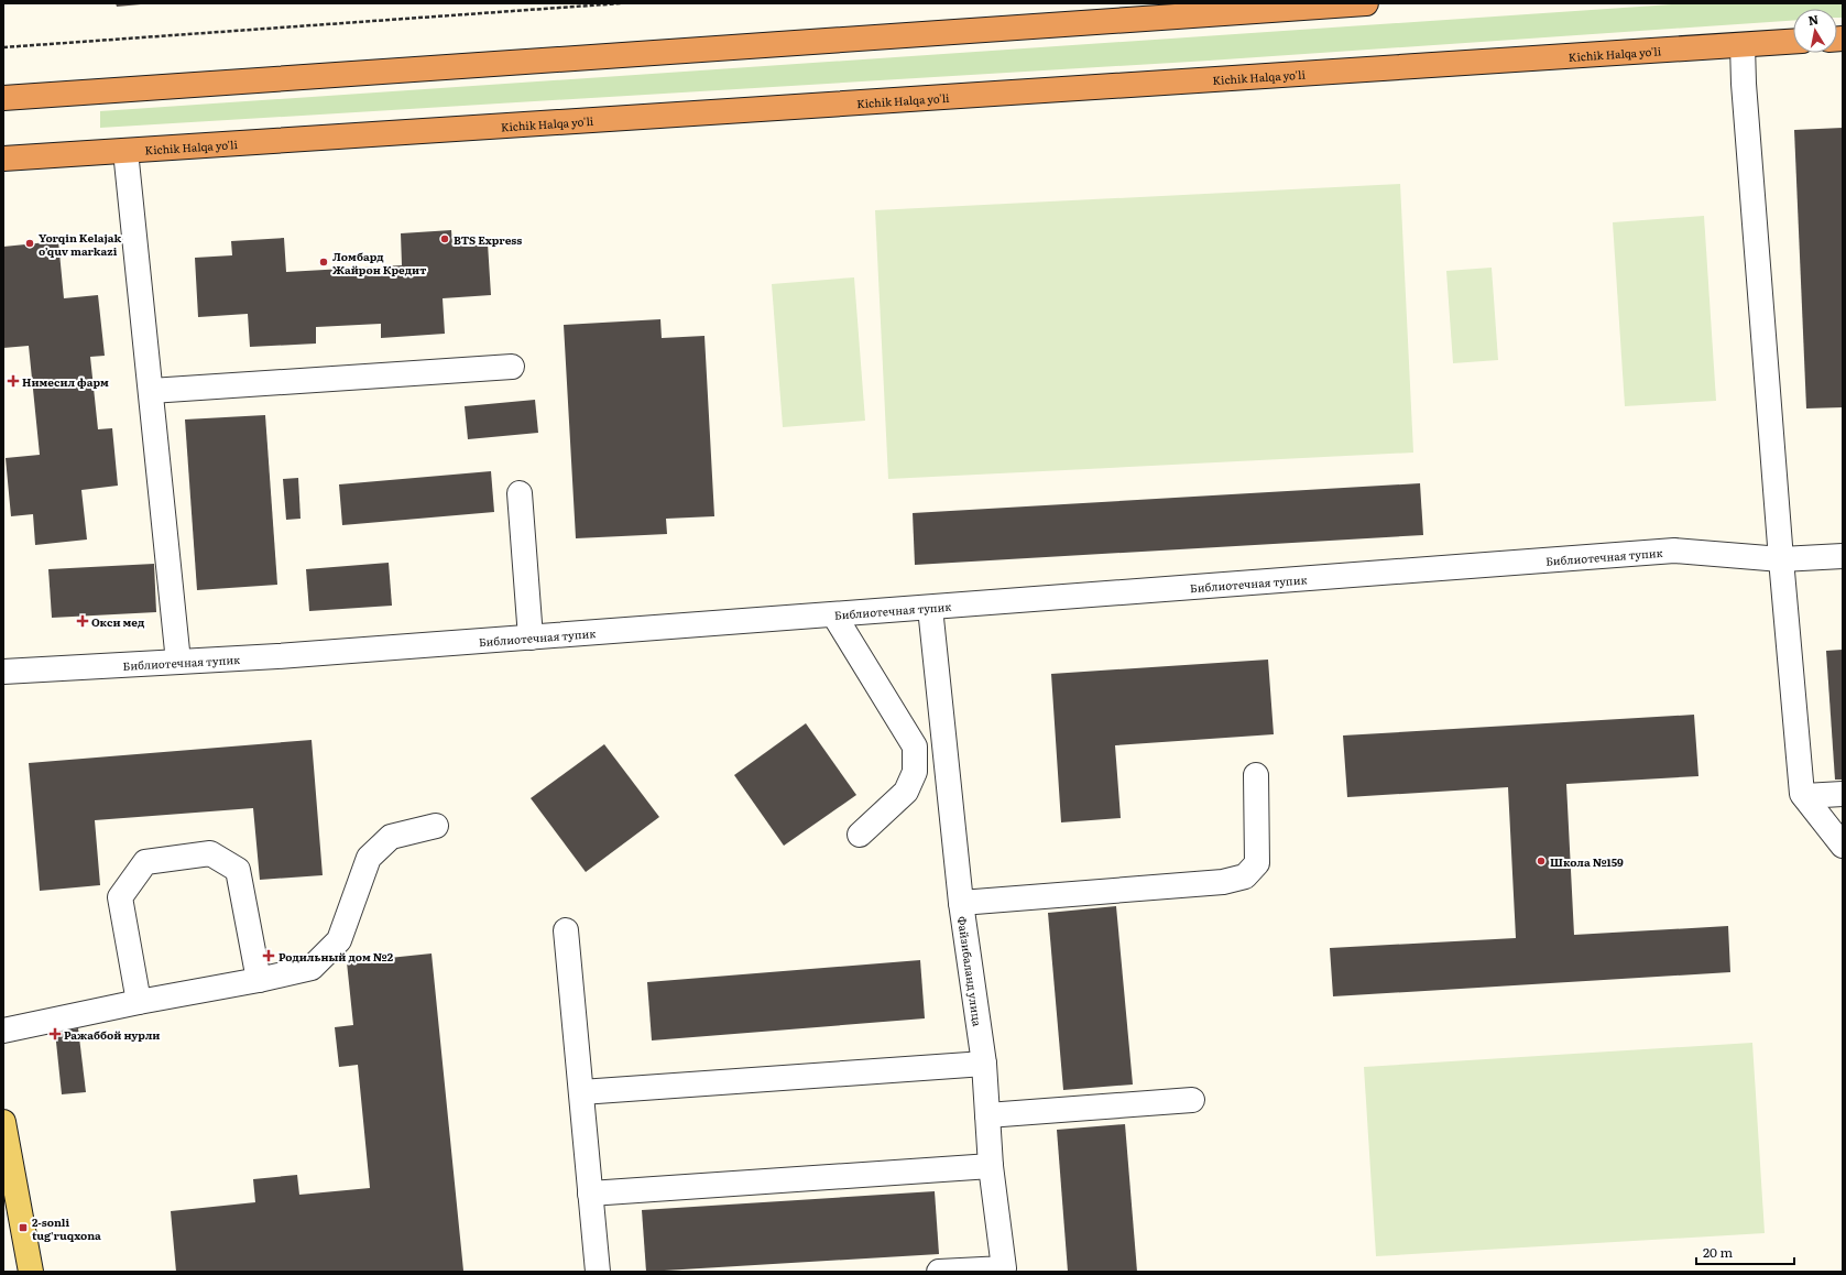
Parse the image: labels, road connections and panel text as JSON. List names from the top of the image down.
{
  "streets": {
    "highway": ["Kichik Halqa yo'li"],
    "street": ["Библиотечная тупик", "Файзибаланд улица"]
  },
  "crossings": [
    ["Библиотечная тупик", "Файзибаланд улица"]
  ],
  "places": {
    "other": [
      "BTS Express",
      "Yorqin Kelajak o’quv markazi",
      "Ломбард Жайрон Кредит",
      "Школа №159"
    ],
    "health": [
      "Нимесил фарм",
      "Окси мед",
      "Родильный дом №2",
      "Ражаббой нурли"
    ],
    "transit": ["2-sonli tug'ruqxona"]
  },
  "scale_bar": "20 m",
  "north": "top"
}
